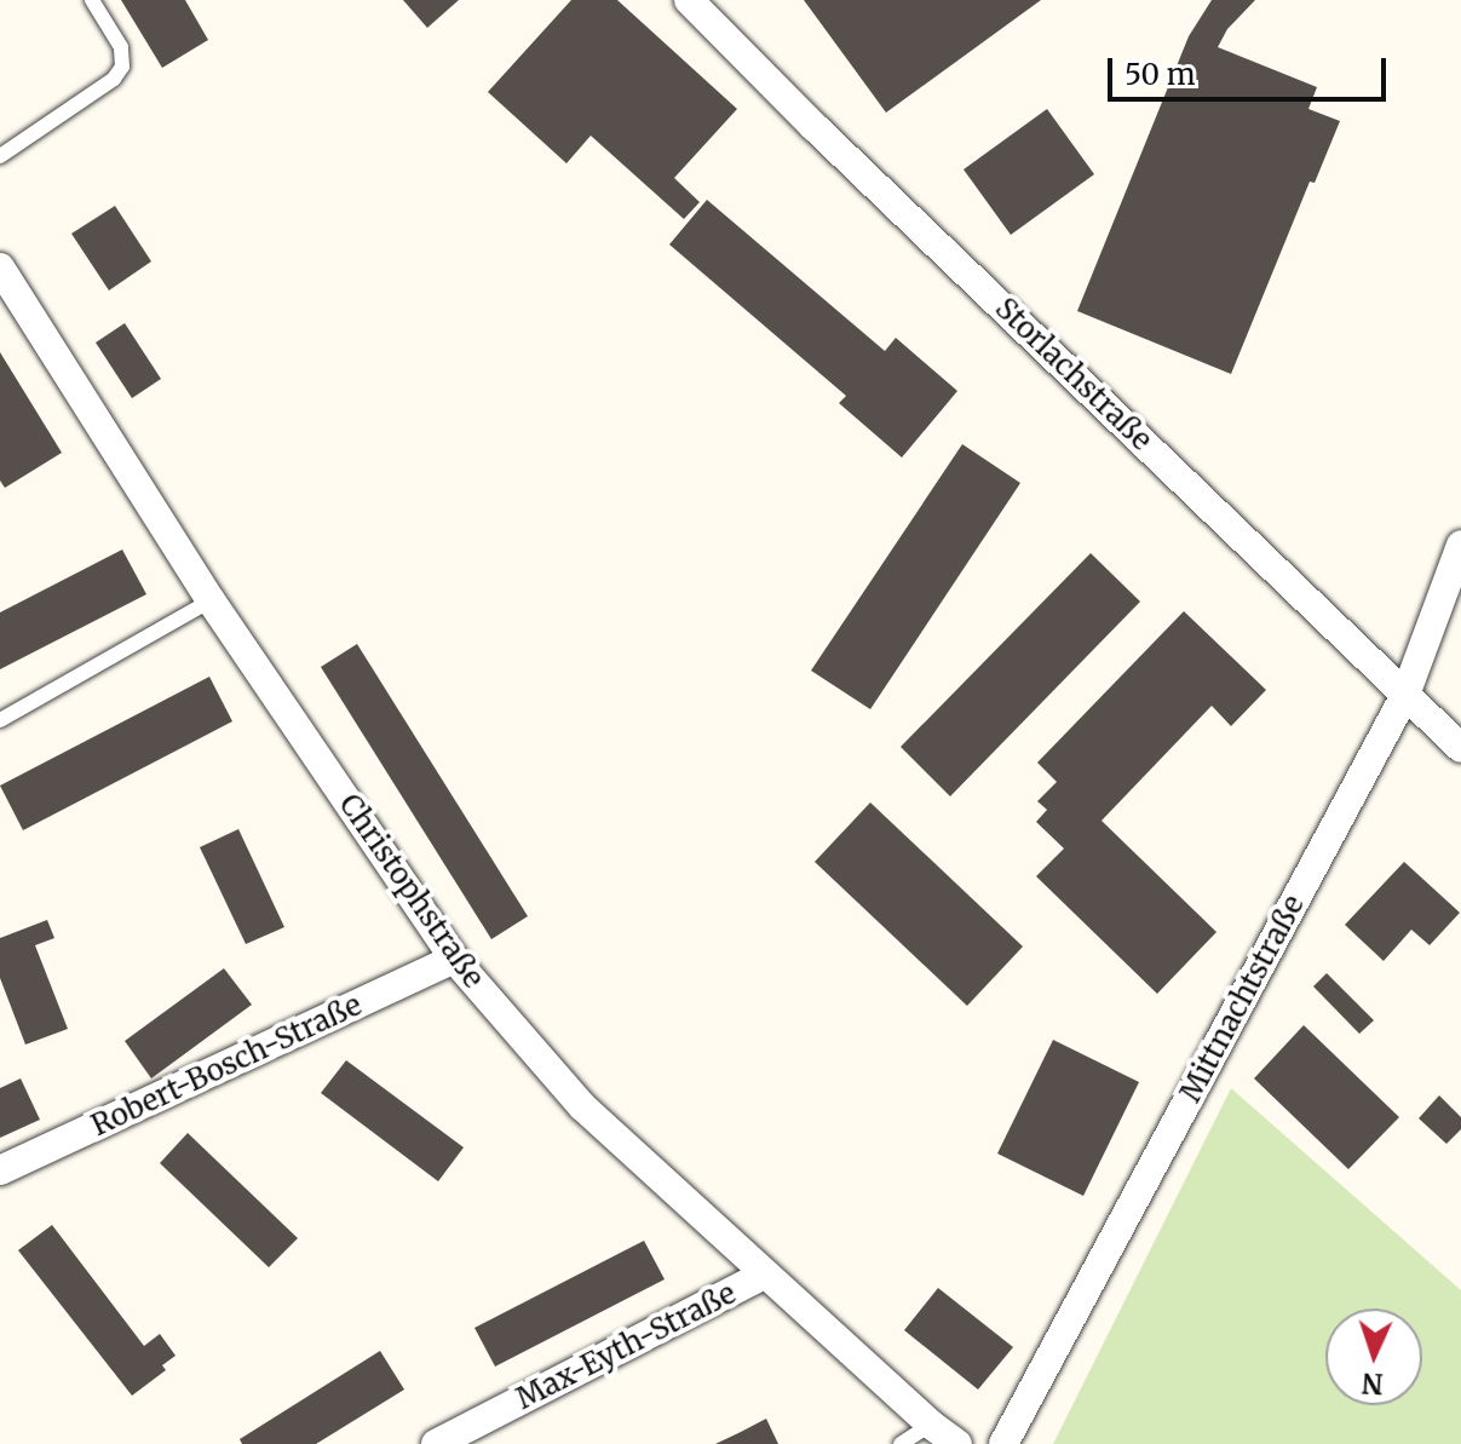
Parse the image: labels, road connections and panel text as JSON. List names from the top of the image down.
{
  "streets": {
    "street": [
      "Storlachstraße",
      "Christophstraße",
      "Mittnachtstraße",
      "Robert-Bosch-Straße",
      "Max-Eyth-Straße"
    ]
  },
  "crossings": [
    ["Storlachstraße", "Mittnachtstraße"],
    ["Christophstraße", "Robert-Bosch-Straße"],
    ["Christophstraße", "Max-Eyth-Straße"]
  ],
  "scale_bar": "50 m",
  "north": "bottom"
}
